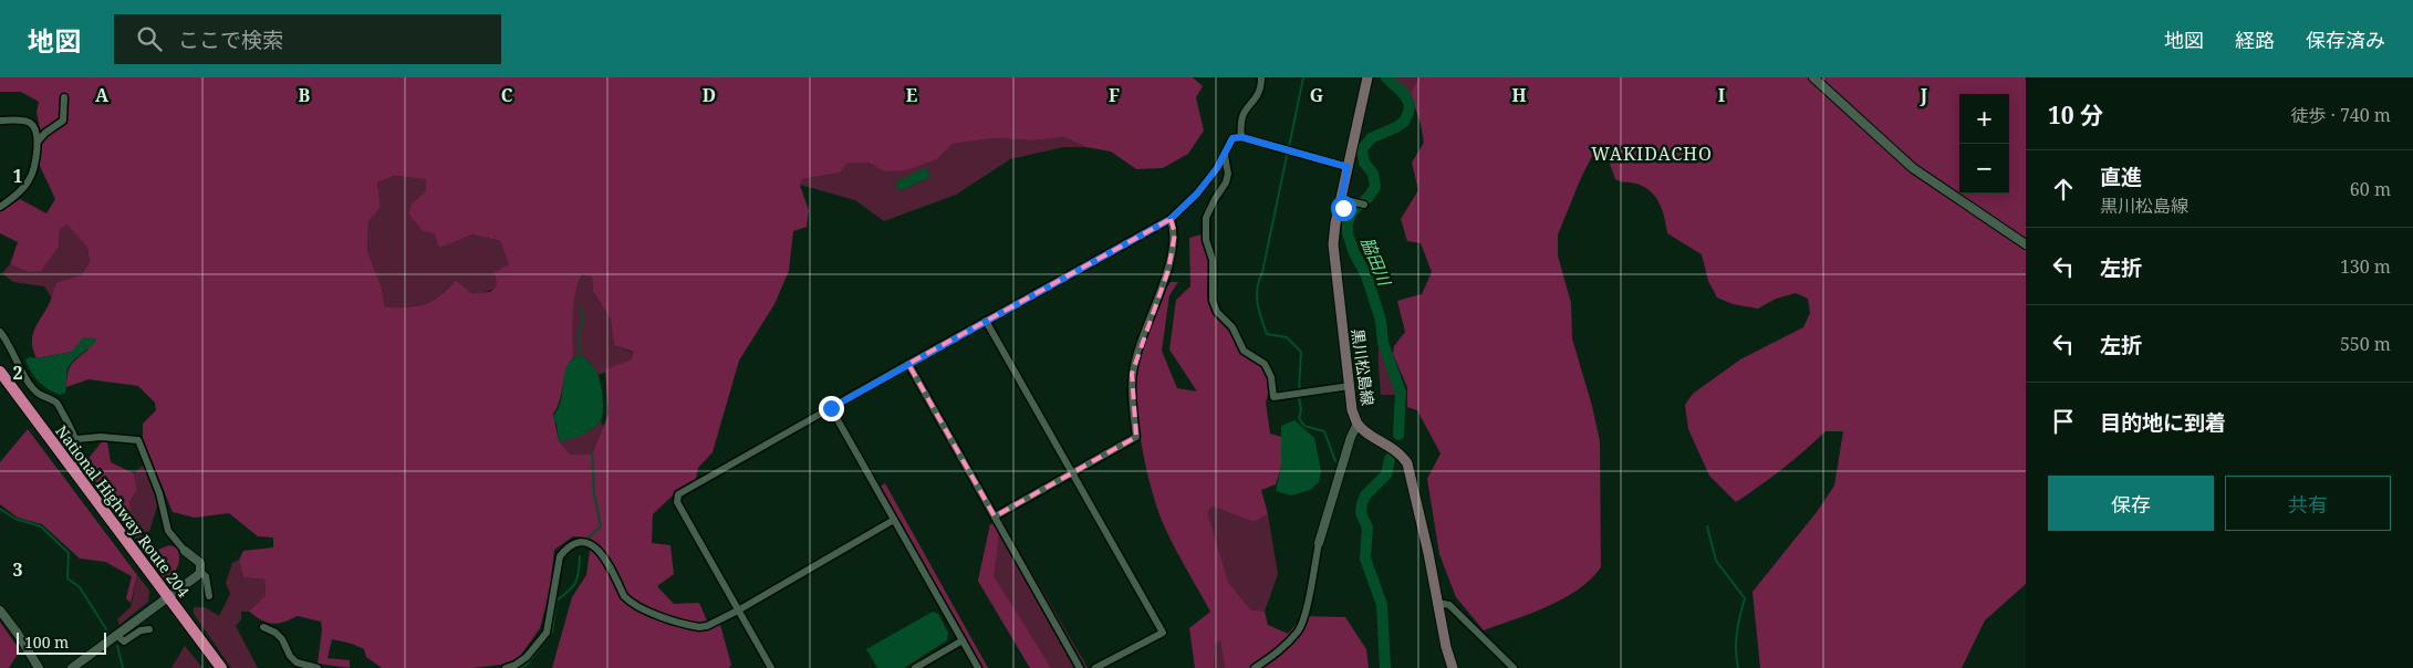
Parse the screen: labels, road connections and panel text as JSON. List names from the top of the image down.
{
  "streets": {
    "highway": ["National Highway Route 204"],
    "main road": ["黒川松島線"]
  },
  "districts": ["WAKIDACHO"],
  "water": ["脇田川"],
  "scale_bar": "100 m",
  "page": {
    "header": "地図",
    "search": "ここで検索",
    "nav": ["地図", "経路", "保存済み"],
    "heading": ["10 分", "徒歩 · 740 m"],
    "map_buttons": ["+", "−"],
    "list": [
      ["直進", "黒川松島線", "60 m"],
      ["左折", "130 m"],
      ["左折", "550 m"],
      "目的地に到着"
    ],
    "buttons": ["保存", "共有"],
    "scale": "100 m"
  },
  "grid": {
    "columns": [
      "A",
      "B",
      "C",
      "D",
      "E",
      "F",
      "G",
      "H",
      "I",
      "J"
    ],
    "rows": ["1", "2", "3"]
  }
}
